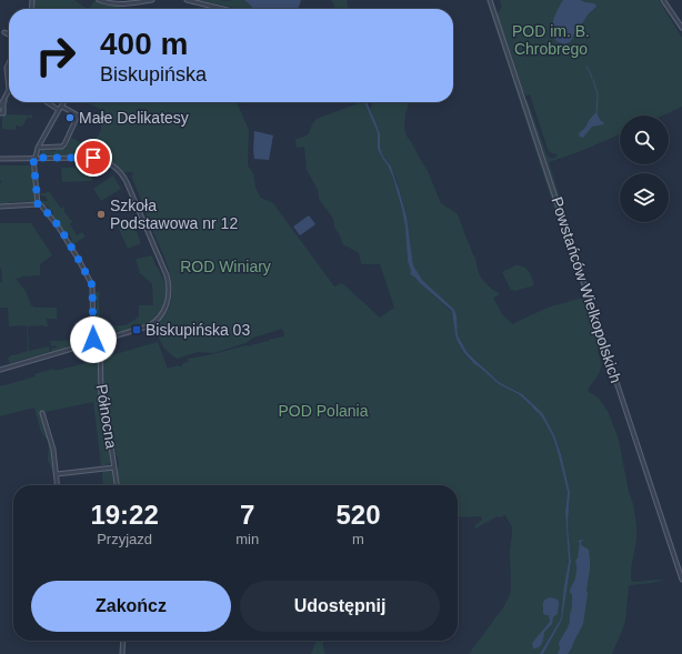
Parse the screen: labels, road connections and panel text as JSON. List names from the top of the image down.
{
  "streets": {
    "street": ["Powstańców Wielkopolskich", "Północna"]
  },
  "parks": ["POD im. B. Chrobrego", "ROD Winiary", "POD Polania"],
  "places": {
    "other": ["Małe Delikatesy", "Szkoła Podstawowa nr 12"],
    "transit": ["Biskupińska 03"]
  },
  "page": {
    "turn": ["400 m", "Biskupińska"],
    "eta": [
      "19:22",
      "Przyjazd",
      "7",
      "min",
      "520",
      "m"
    ],
    "buttons": ["Zakończ", "Udostępnij"]
  }
}
